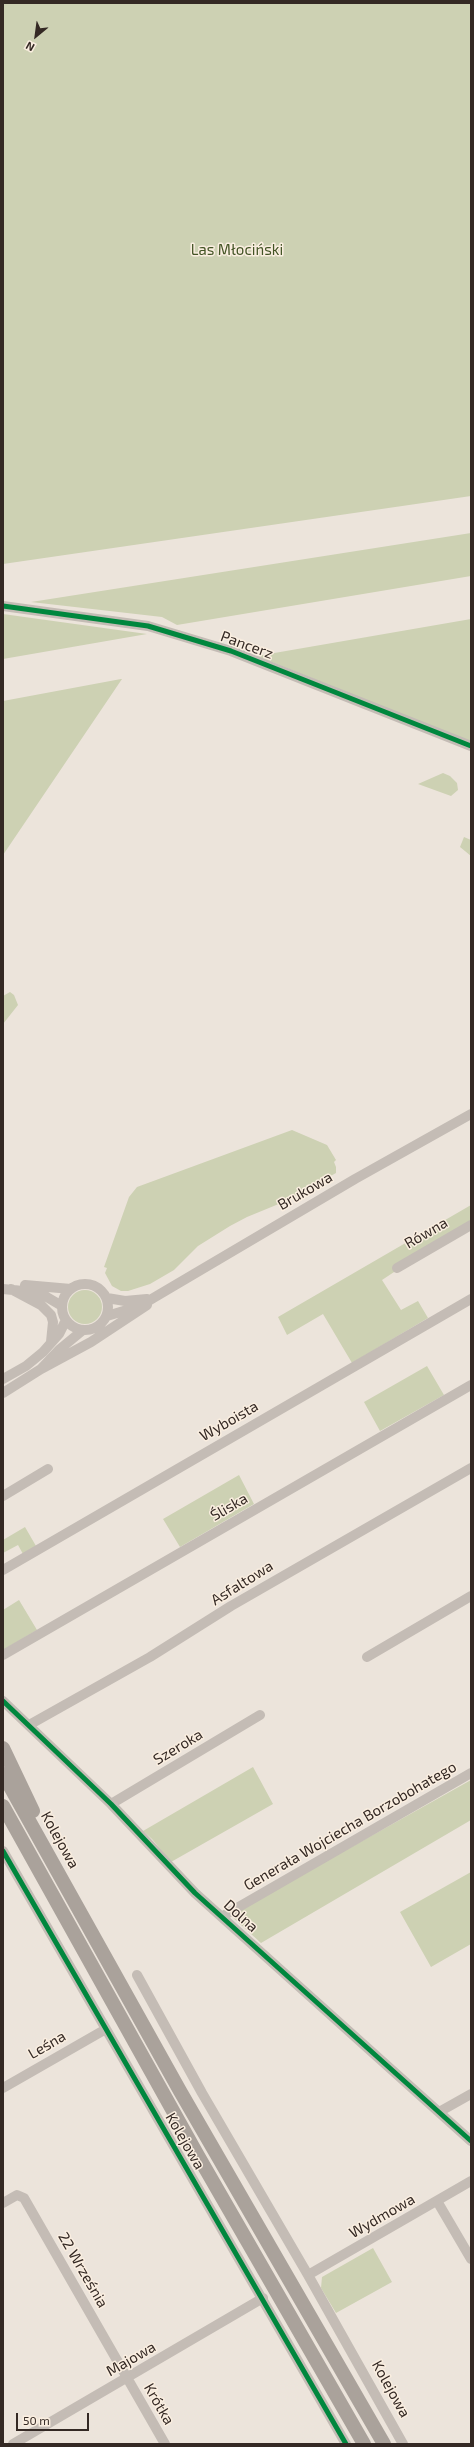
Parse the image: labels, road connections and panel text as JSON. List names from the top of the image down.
{
  "streets": {
    "highway": ["Kolejowa"],
    "street": [
      "Pancerz",
      "Brukowa",
      "Równa",
      "Wyboista",
      "Śliska",
      "Asfaltowa",
      "Szeroka",
      "Generała Wojciecha Borzobohatego",
      "Dolna",
      "Leśna",
      "Wydmowa",
      "22 Września",
      "Majowa",
      "Krótka"
    ]
  },
  "crossings": [
    ["Asfaltowa", "Dolna"],
    ["Szeroka", "Dolna"],
    ["Generała Wojciecha Borzobohatego", "Dolna"],
    ["Kolejowa", "Leśna"],
    ["Kolejowa", "Wydmowa"],
    ["Kolejowa", "Majowa"],
    ["22 Września", "Majowa"],
    ["22 Września", "Krótka"],
    ["Majowa", "Krótka"]
  ],
  "parks": ["Las Młociński"],
  "scale_bar": "50 m",
  "north": "bottom left"
}
